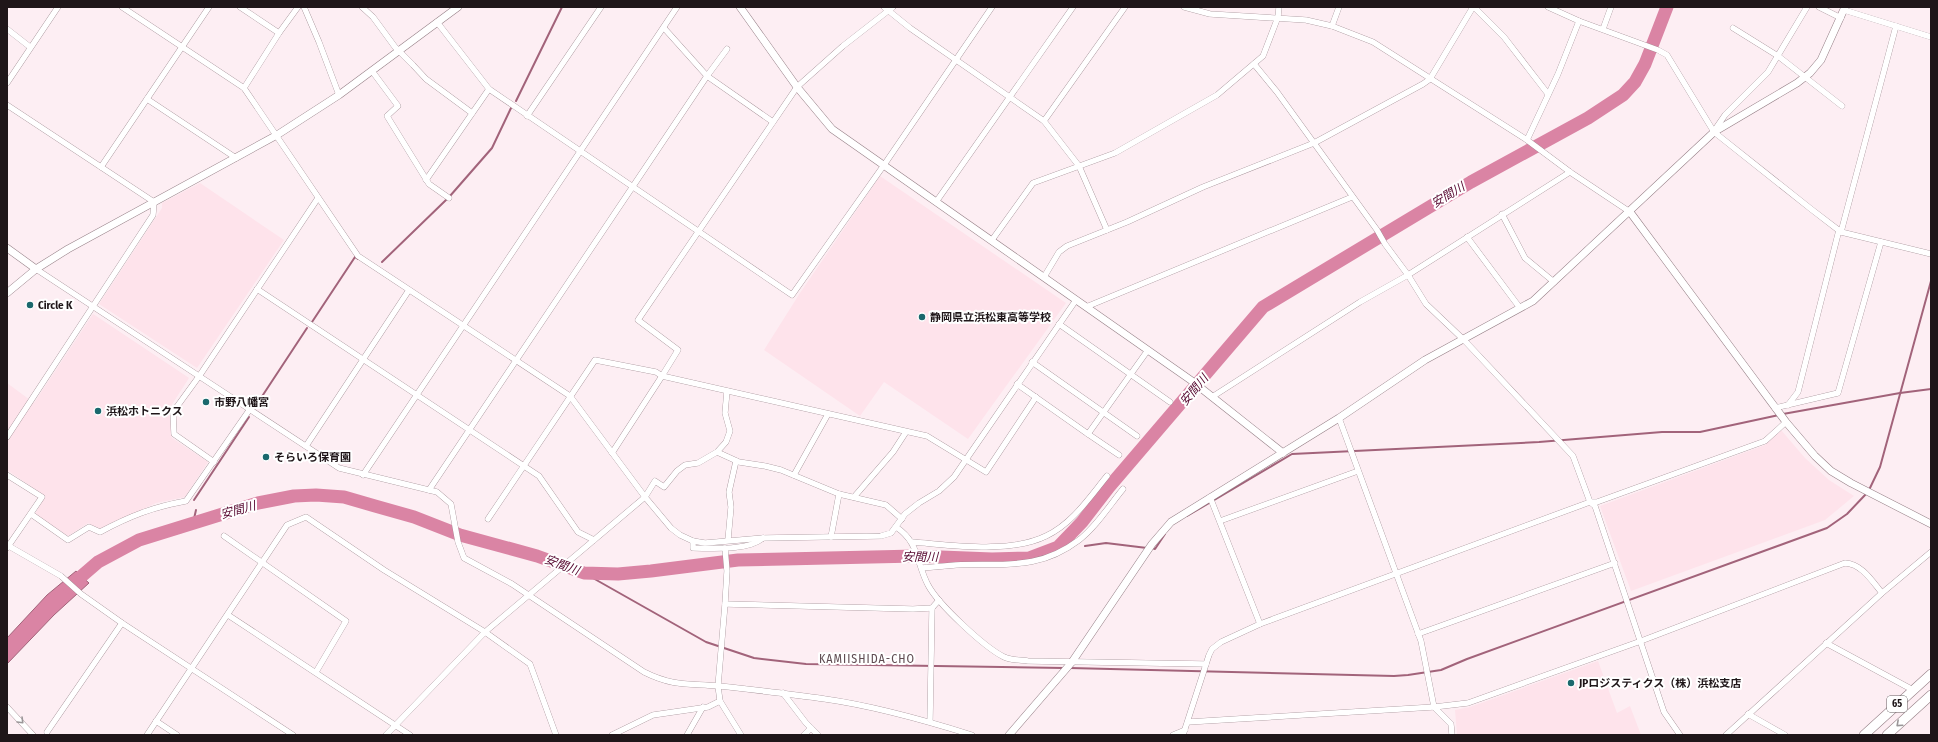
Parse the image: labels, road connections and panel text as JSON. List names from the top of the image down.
{
  "streets": {
    "main road": ["65"]
  },
  "districts": ["KAMIISHIDA-CHO"],
  "water": ["安間川"],
  "places": [
    "Circle K",
    "静岡県立浜松東高等学校",
    "市野八幡宮",
    "浜松ホトニクス",
    "そらいろ保育園",
    "JPロジスティクス（株）浜松支店"
  ]
}
